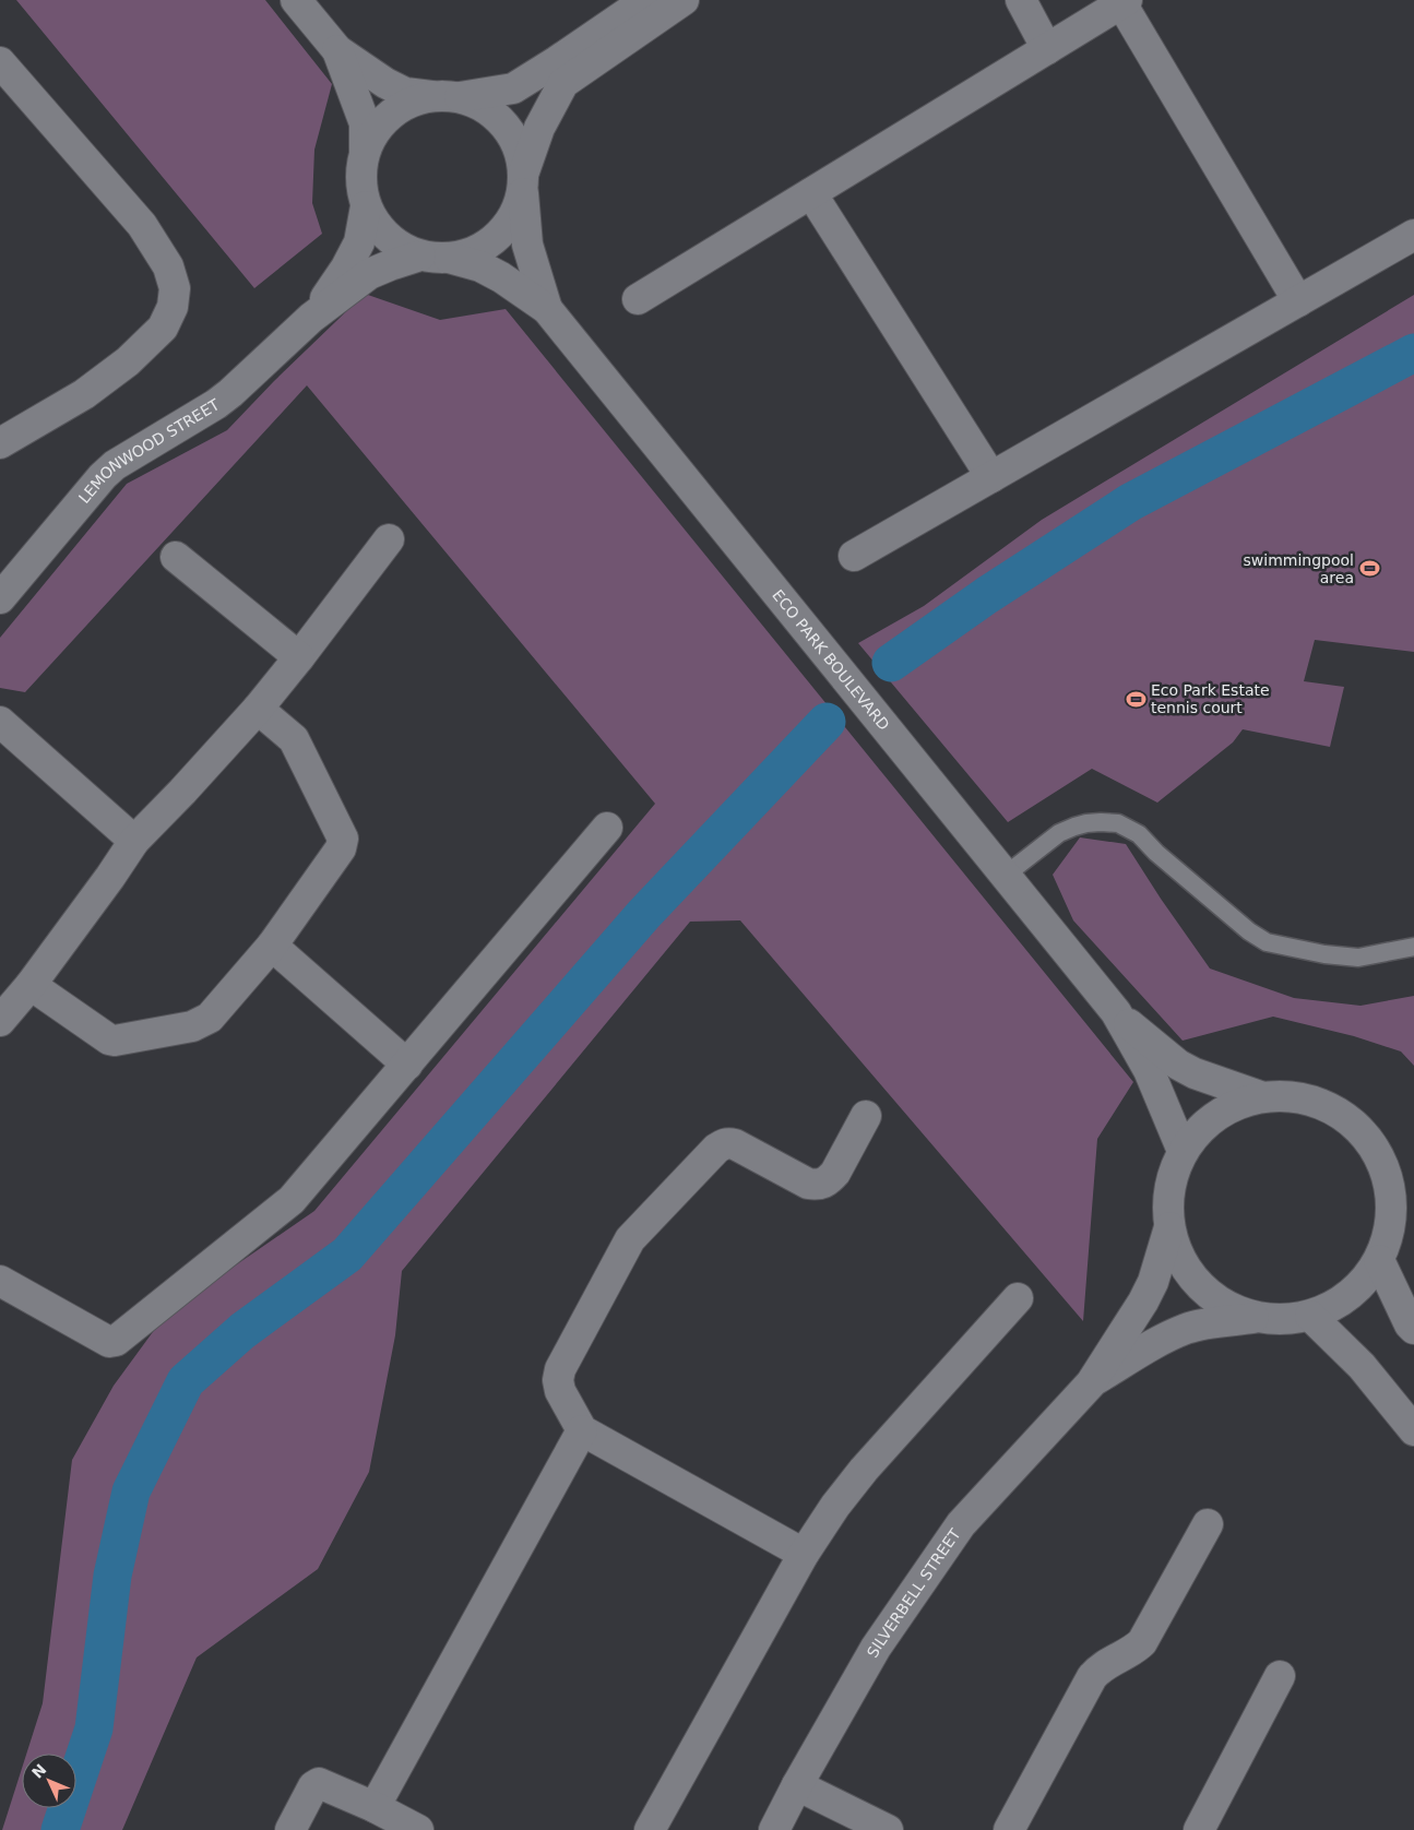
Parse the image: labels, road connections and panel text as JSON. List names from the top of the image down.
{
  "streets": {
    "street": ["LEMONWOOD STREET", "ECO PARK BOULEVARD", "SILVERBELL STREET"]
  },
  "crossings": [
    ["LEMONWOOD STREET", "ECO PARK BOULEVARD"]
  ],
  "places": {
    "sports": ["swimmingpool area", "Eco Park Estate tennis court"]
  },
  "north": "top left"
}
